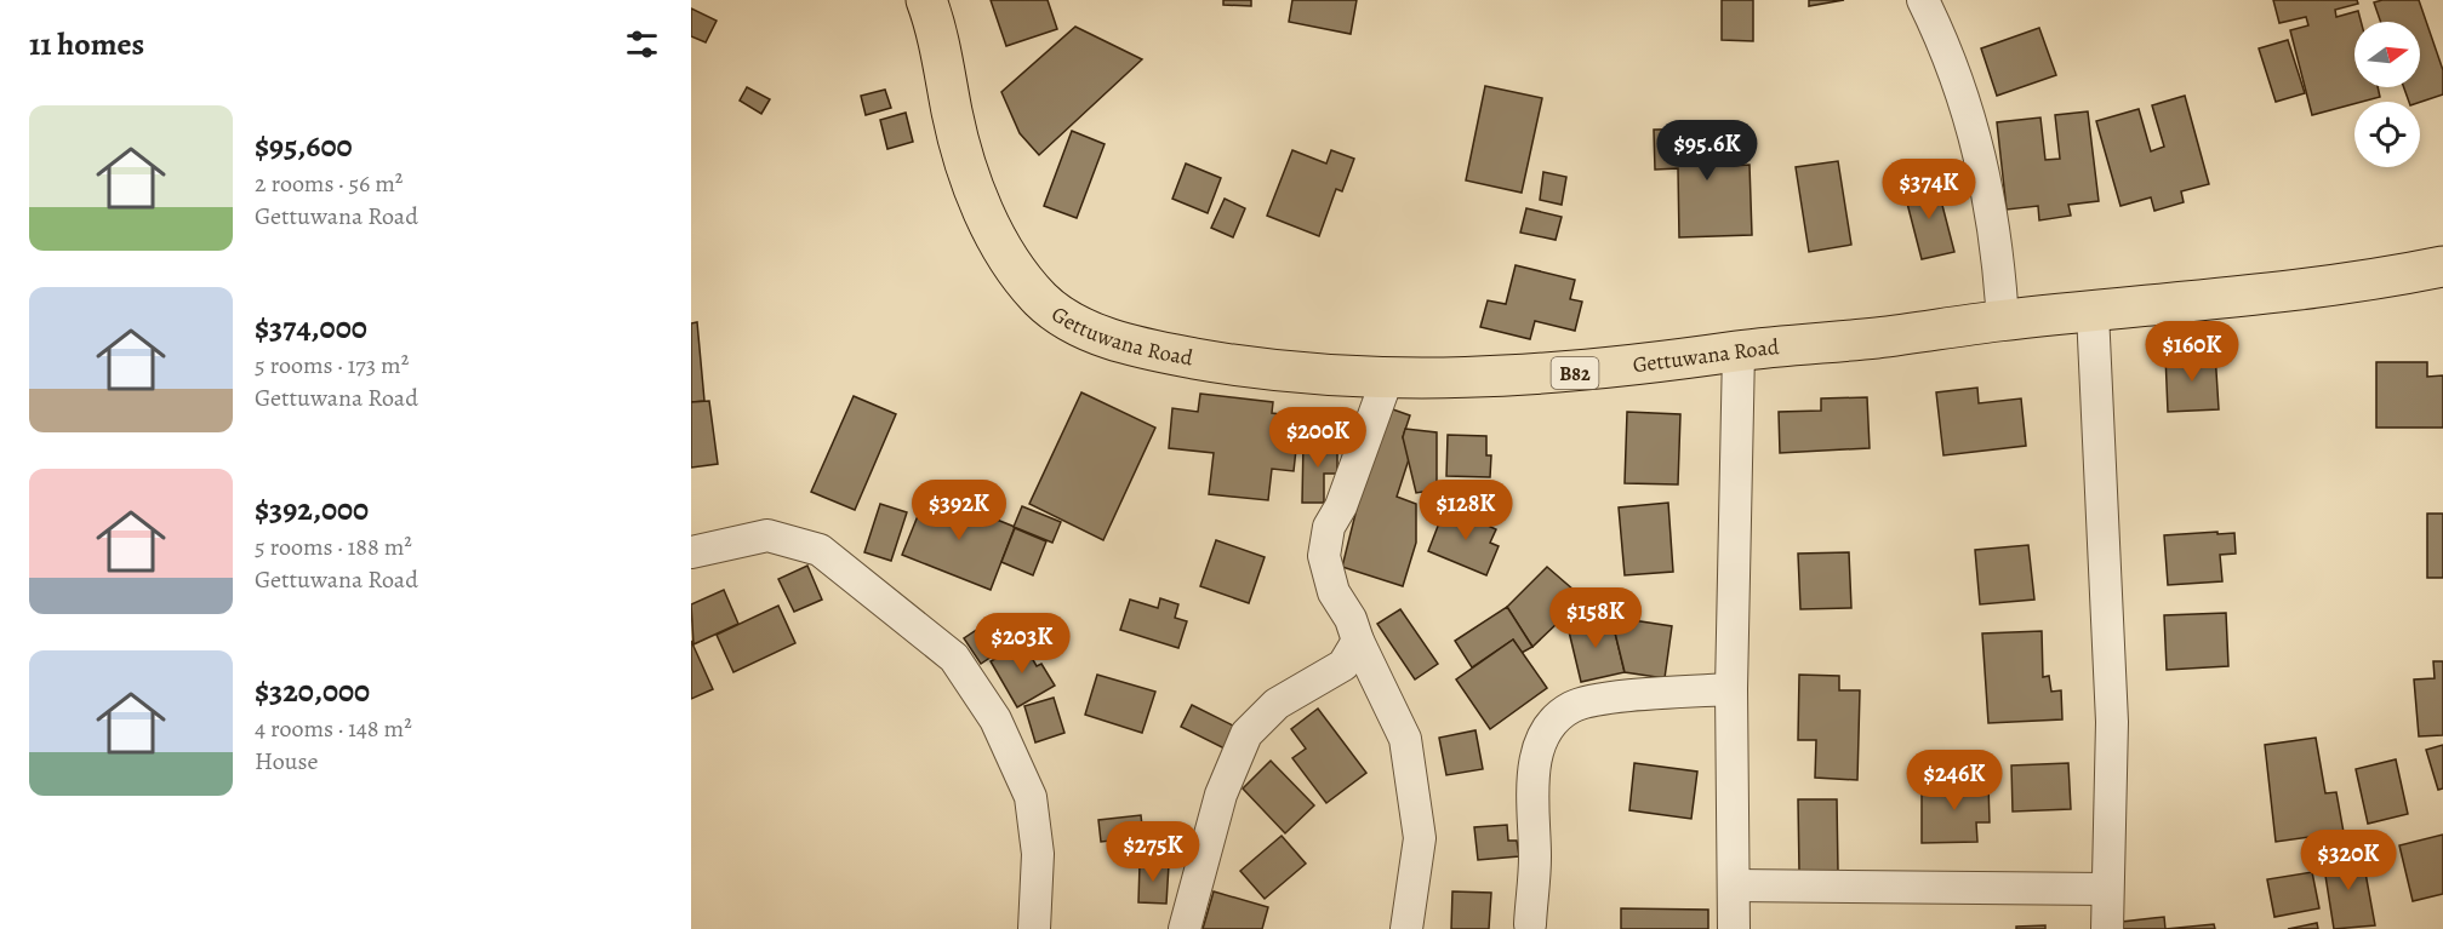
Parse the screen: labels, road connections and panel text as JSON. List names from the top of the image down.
{
  "streets": {
    "main road": ["Gettuwana Road", "B82"]
  },
  "north": "right",
  "page": {
    "heading": "11 homes",
    "list": [
      {
        "name": "$95,600",
        "note": "2 rooms · 56 m² · Gettuwana Road"
      },
      {
        "name": "$374,000",
        "note": "5 rooms · 173 m² · Gettuwana Road"
      },
      {
        "name": "$392,000",
        "note": "5 rooms · 188 m² · Gettuwana Road"
      },
      {
        "name": "$320,000",
        "note": "4 rooms · 148 m² · House"
      }
    ],
    "price": [
      "$95.6K",
      "$374K",
      "$160K",
      "$200K",
      "$392K",
      "$128K",
      "$158K",
      "$203K",
      "$246K",
      "$275K",
      "$320K"
    ]
  }
}
